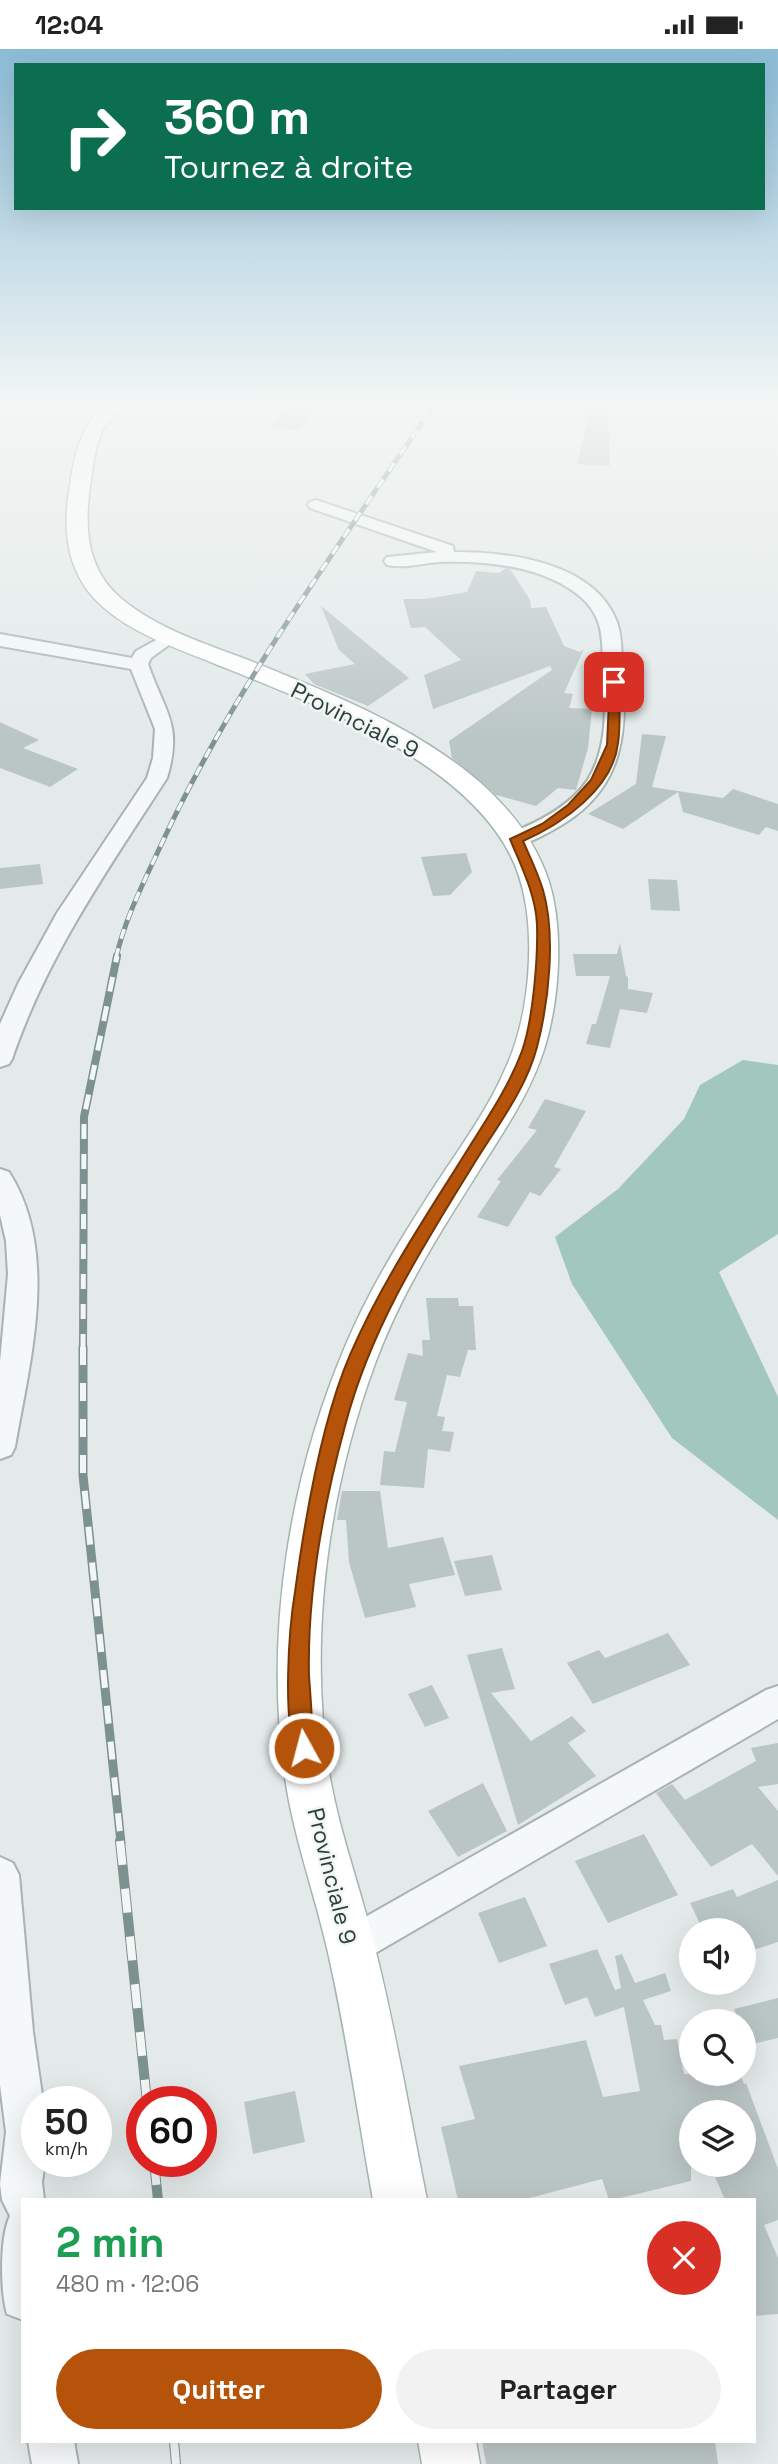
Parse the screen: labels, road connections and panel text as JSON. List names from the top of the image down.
{
  "streets": {
    "main road": ["Provinciale 9"]
  },
  "page": {
    "status": "12:04",
    "turn": ["360 m", "Tournez à droite"],
    "speed": "50 km/h",
    "limit": "60",
    "heading": ["2 min", "480 m · 12:06"],
    "buttons": ["Quitter", "Partager"]
  }
}
